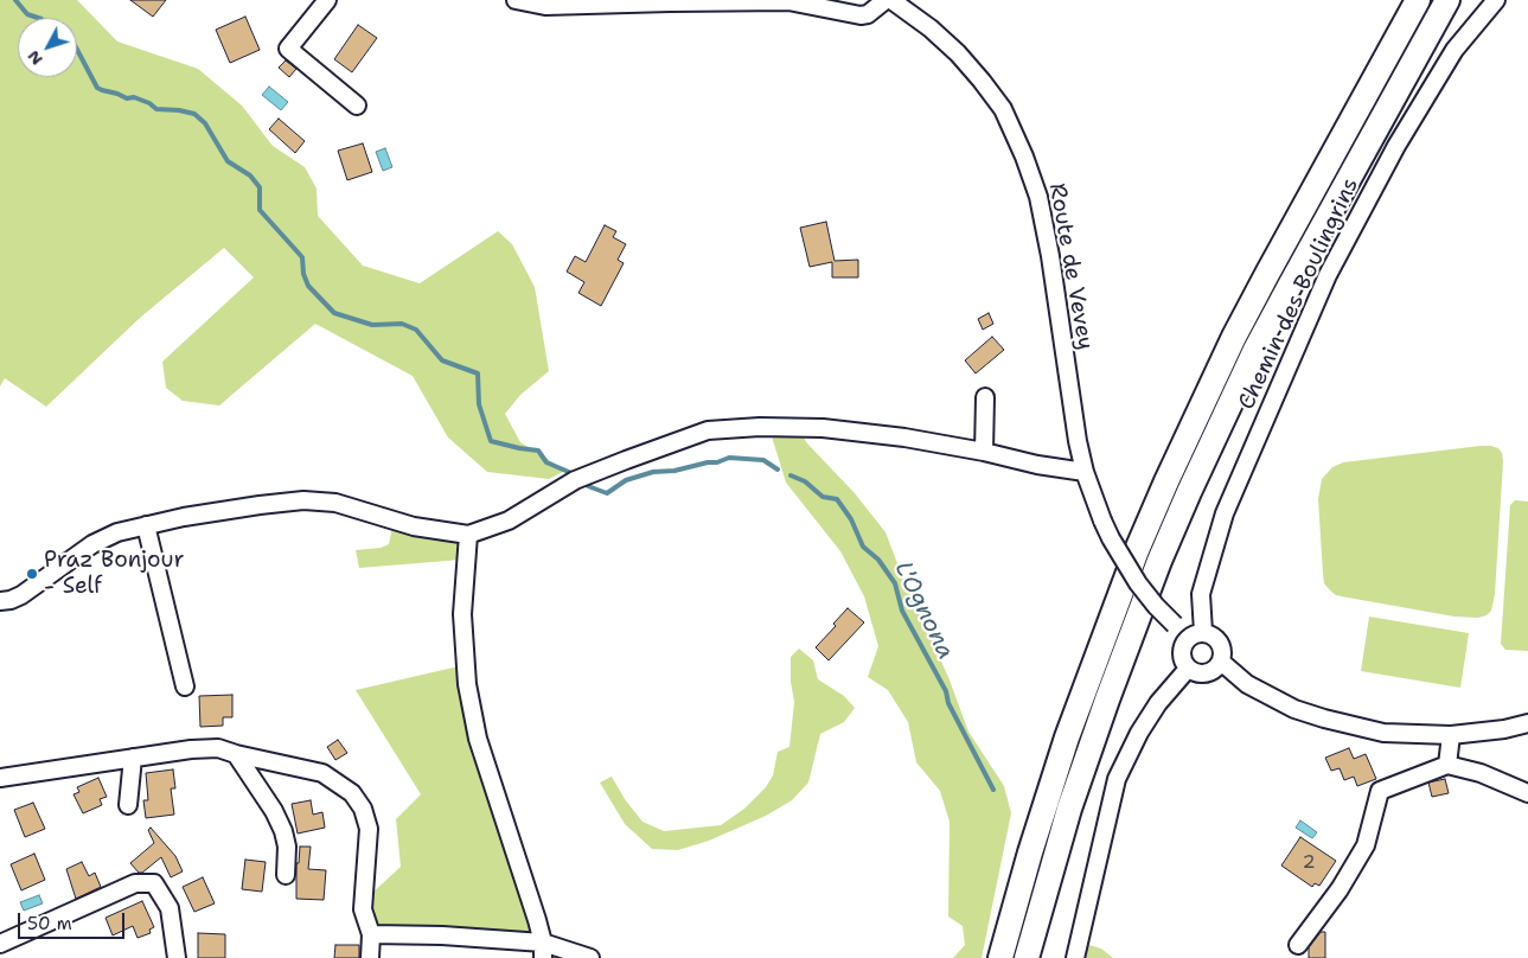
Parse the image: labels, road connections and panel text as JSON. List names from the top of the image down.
{
  "streets": {
    "street": ["Route de Vevey", "Chemin des Boulingrins"]
  },
  "crossings": [
    ["Route de Vevey", "Chemin des Boulingrins"]
  ],
  "water": ["L'Ognona"],
  "places": ["Praz Bonjour - Self"],
  "house_numbers": ["2"],
  "scale_bar": "50 m",
  "north": "bottom left"
}
